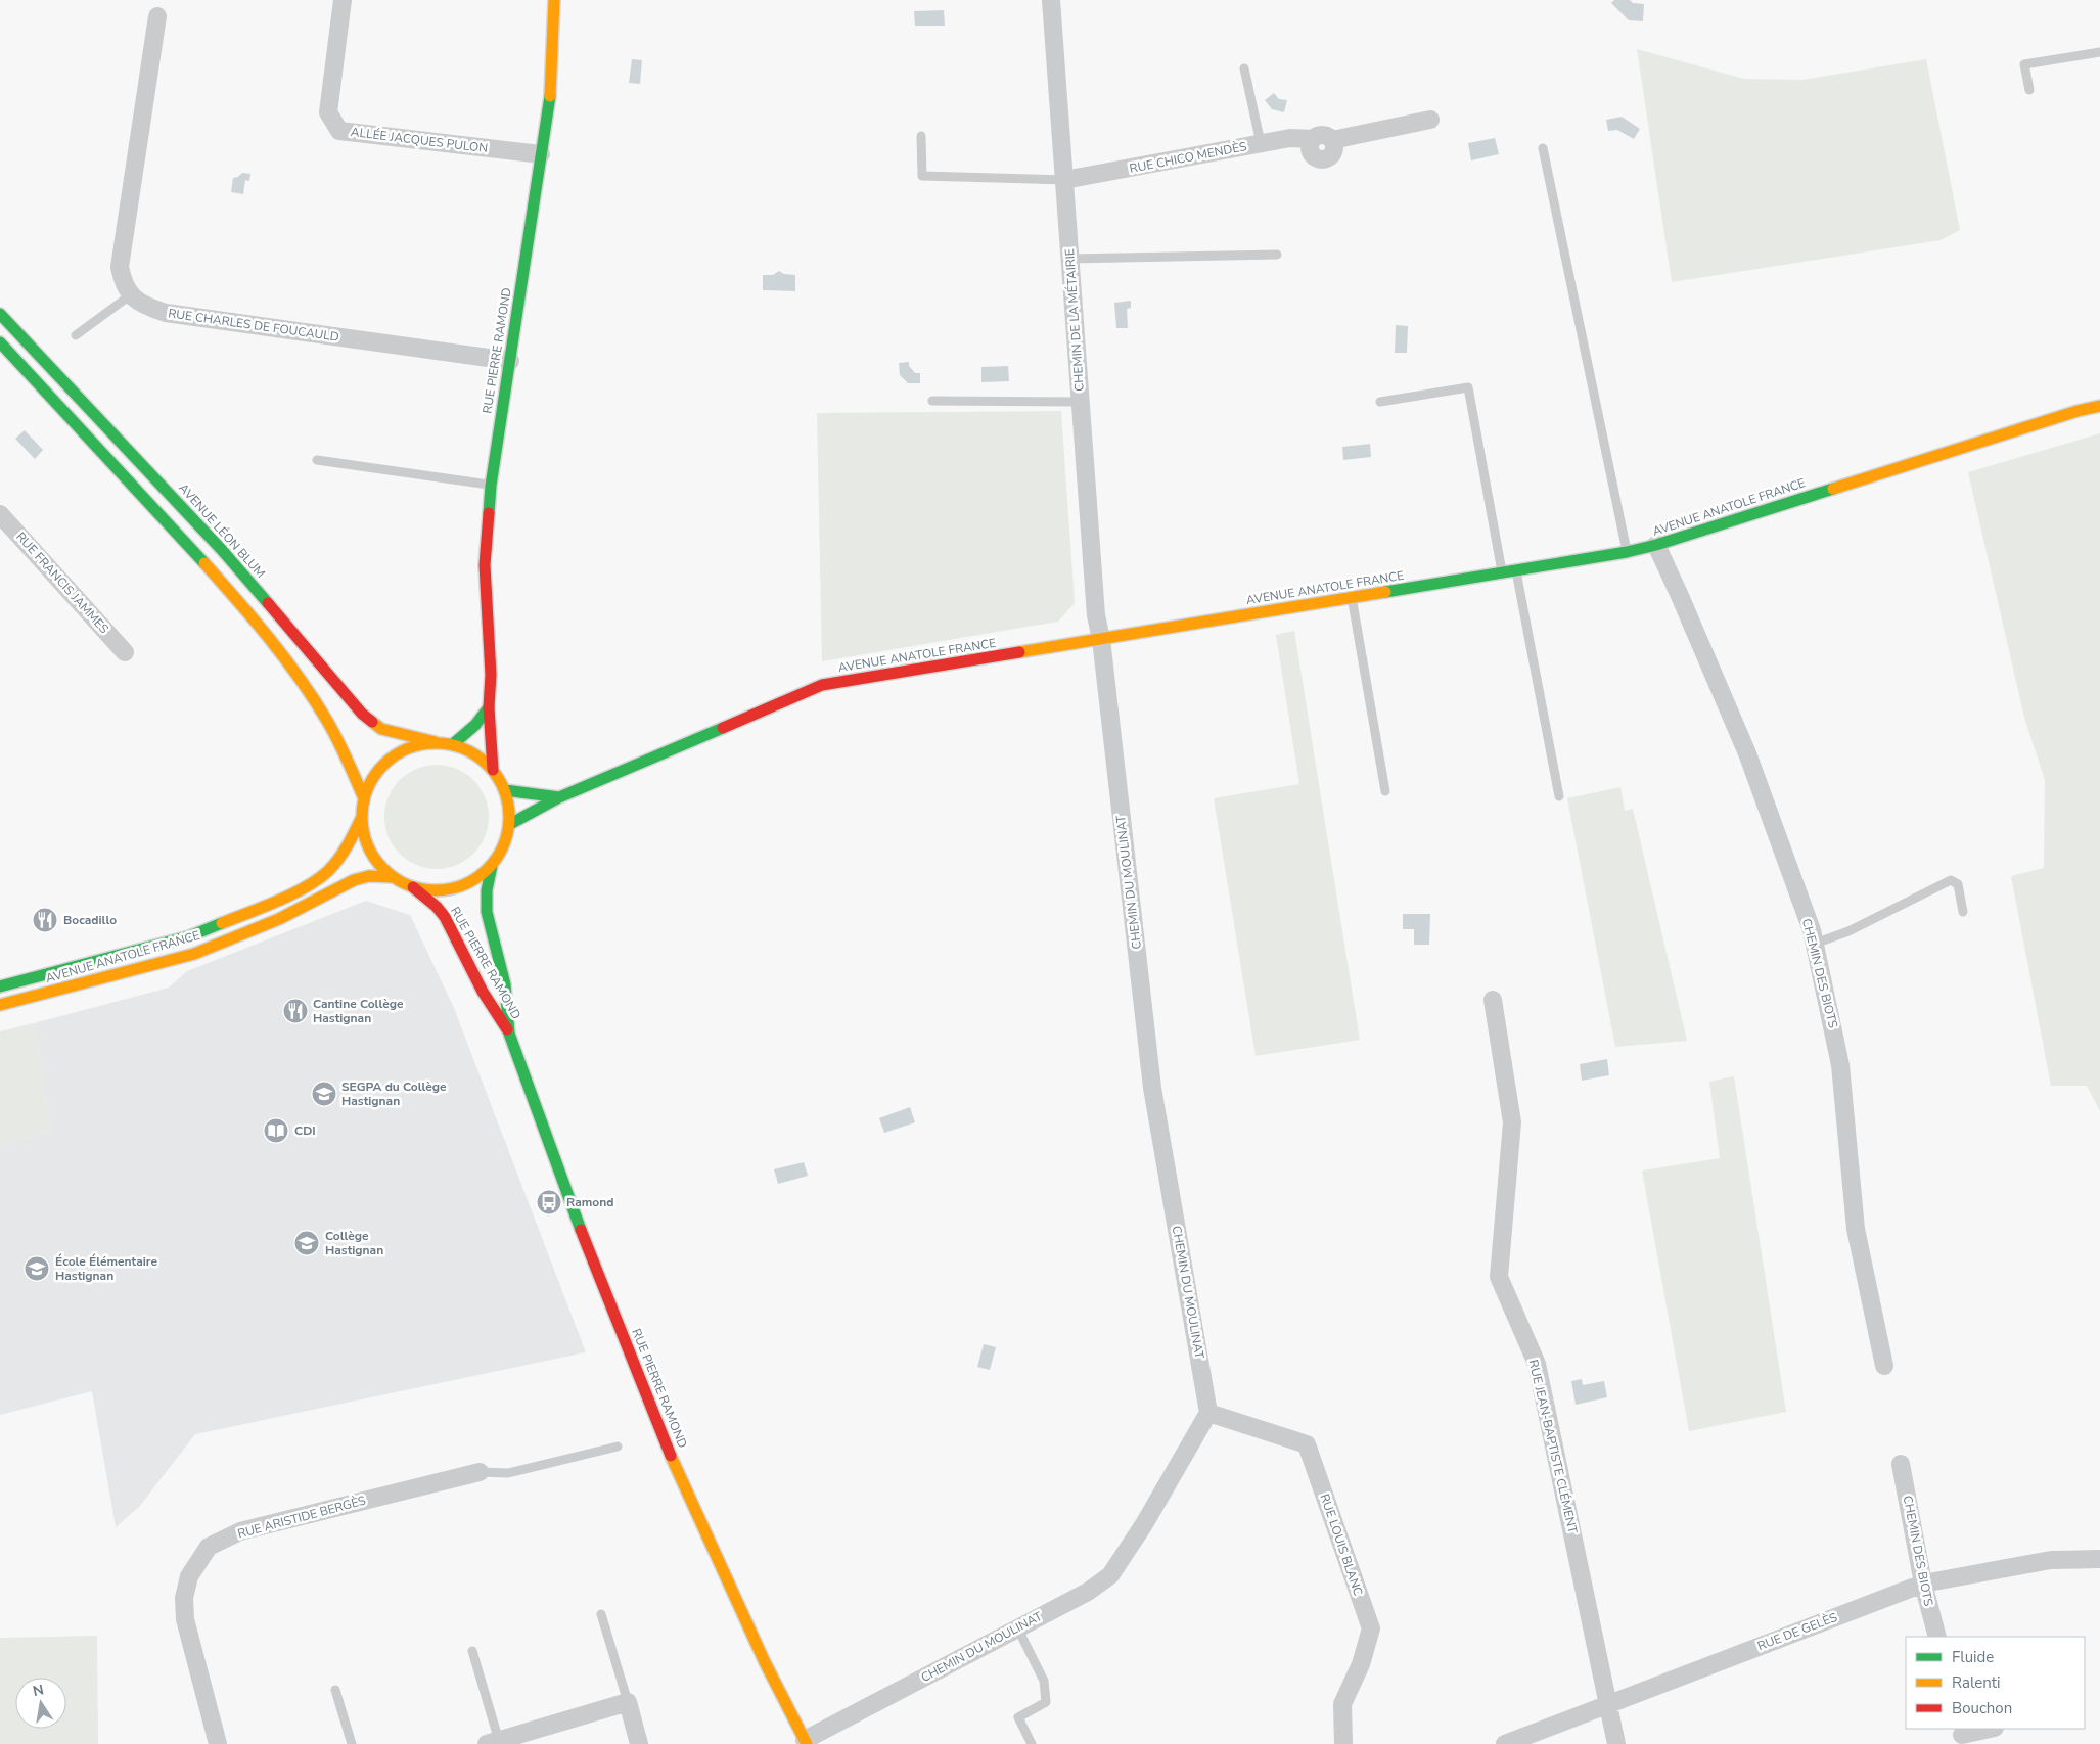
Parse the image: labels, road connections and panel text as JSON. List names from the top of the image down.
{
  "streets": {
    "street": [
      "ALLÉE JACQUES PULON",
      "RUE CHICO MENDÈS",
      "CHEMIN DE LA MÉTAIRIE",
      "RUE CHARLES DE FOUCAULD",
      "RUE PIERRE RAMOND",
      "AVENUE ANATOLE FRANCE",
      "AVENUE LÉON BLUM",
      "RUE FRANCIS JAMMES",
      "CHEMIN DU MOULINAT",
      "CHEMIN DES BIOTS",
      "RUE JEAN-BAPTISTE CLÉMENT",
      "RUE ARISTIDE BERGÈS",
      "RUE LOUIS BLANC",
      "RUE DE GELÈS"
    ]
  },
  "crossings": [
    ["ALLÉE JACQUES PULON", "RUE PIERRE RAMOND"],
    ["RUE CHICO MENDÈS", "CHEMIN DE LA MÉTAIRIE"],
    ["CHEMIN DE LA MÉTAIRIE", "AVENUE ANATOLE FRANCE"],
    ["CHEMIN DE LA MÉTAIRIE", "CHEMIN DU MOULINAT"],
    ["RUE CHARLES DE FOUCAULD", "RUE PIERRE RAMOND"],
    ["RUE PIERRE RAMOND", "AVENUE ANATOLE FRANCE"],
    ["RUE PIERRE RAMOND", "AVENUE LÉON BLUM"],
    ["RUE PIERRE RAMOND", "CHEMIN DU MOULINAT"],
    ["AVENUE ANATOLE FRANCE", "AVENUE LÉON BLUM"],
    ["AVENUE ANATOLE FRANCE", "CHEMIN DU MOULINAT"],
    ["AVENUE ANATOLE FRANCE", "CHEMIN DES BIOTS"],
    ["CHEMIN DU MOULINAT", "RUE LOUIS BLANC"],
    ["CHEMIN DES BIOTS", "RUE DE GELÈS"],
    ["RUE JEAN-BAPTISTE CLÉMENT", "RUE DE GELÈS"]
  ],
  "places": {
    "restaurant": ["Bocadillo", "Cantine Collège Hastignan"],
    "school or university": ["SEGPA du Collège Hastignan", "Collège Hastignan", "École Élémentaire Hastignan"],
    "library": ["CDI"],
    "bus stop": ["Ramond"]
  },
  "legend": ["Fluide", "Ralenti", "Bouchon"],
  "north": "top"
}
